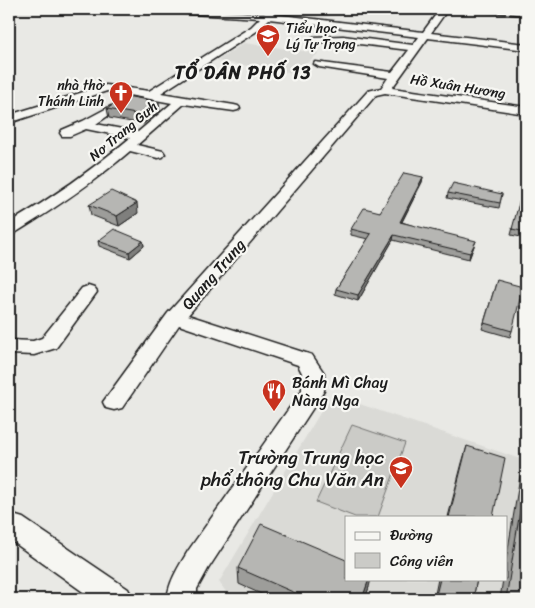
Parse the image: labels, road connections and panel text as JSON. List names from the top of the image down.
{
  "streets": {
    "street": ["Hồ Xuân Hương", "Nơ Trang Gưh", "Quang Trung"]
  },
  "crossings": [
    ["Hồ Xuân Hương", "Quang Trung"]
  ],
  "districts": ["TỔ DÂN PHỐ 13"],
  "places": {
    "school or university": ["Tiểu học Lý Tự Trọng", "Trường Trung học phổ thông Chu Văn An"],
    "church": ["nhà thờ Thánh Linh"],
    "restaurant": ["Bánh Mì Chay Nàng Nga"]
  },
  "legend": ["Đường", "Công viên"]
}
